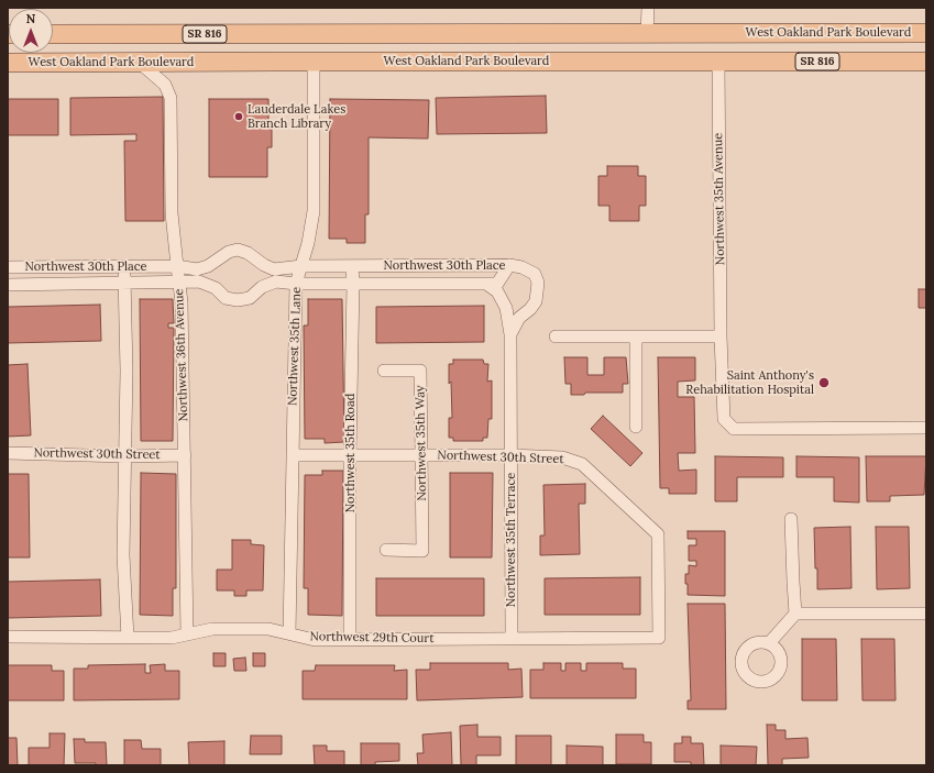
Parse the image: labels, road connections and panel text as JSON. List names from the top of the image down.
{
  "streets": {
    "main road": ["West Oakland Park Boulevard", "SR 816"],
    "street": [
      "Northwest 35th Avenue",
      "Northwest 30th Place",
      "Northwest 35th Lane",
      "Northwest 36th Avenue",
      "Northwest 35th Way",
      "Northwest 35th Road",
      "Northwest 30th Street",
      "Northwest 35th Terrace",
      "Northwest 29th Court"
    ]
  },
  "crossings": [
    ["West Oakland Park Boulevard", "Northwest 35th Avenue"],
    ["West Oakland Park Boulevard", "Northwest 35th Lane"],
    ["West Oakland Park Boulevard", "Northwest 36th Avenue"],
    ["Northwest 30th Place", "Northwest 35th Lane"],
    ["Northwest 30th Place", "Northwest 36th Avenue"],
    ["Northwest 30th Place", "Northwest 35th Road"],
    ["Northwest 30th Place", "Northwest 35th Terrace"],
    ["Northwest 35th Lane", "Northwest 30th Street"],
    ["Northwest 35th Lane", "Northwest 29th Court"],
    ["Northwest 36th Avenue", "Northwest 30th Street"],
    ["Northwest 36th Avenue", "Northwest 29th Court"],
    ["Northwest 35th Way", "Northwest 30th Street"],
    ["Northwest 35th Road", "Northwest 30th Street"],
    ["Northwest 35th Road", "Northwest 29th Court"],
    ["Northwest 30th Street", "Northwest 35th Terrace"],
    ["Northwest 30th Street", "Northwest 29th Court"],
    ["Northwest 35th Terrace", "Northwest 29th Court"]
  ],
  "places": ["Lauderdale Lakes Branch Library", "Saint Anthony's Rehabilitation Hospital"],
  "north": "top"
}
